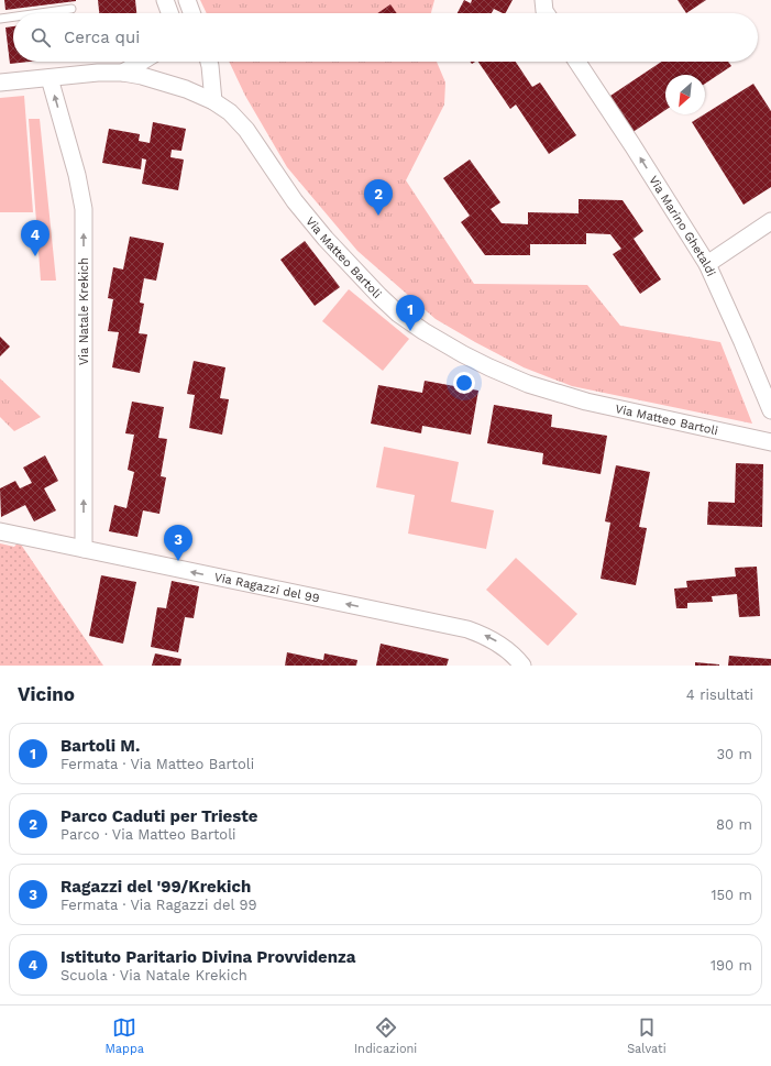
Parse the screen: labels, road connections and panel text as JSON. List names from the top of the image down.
{
  "streets": {
    "street": [
      "Via Marino Ghetaldi",
      "Via Matteo Bartoli",
      "Via Natale Krekich",
      "Via Ragazzi del 99"
    ]
  },
  "crossings": [
    ["Via Matteo Bartoli", "Via Natale Krekich"],
    ["Via Natale Krekich", "Via Ragazzi del 99"]
  ],
  "one_way": ["Via Marino Ghetaldi", "Via Natale Krekich", "Via Ragazzi del 99"],
  "north": "bottom left",
  "page": {
    "search": "Cerca qui",
    "pins": [
      "2",
      "4",
      "1",
      "3"
    ],
    "heading": ["Vicino", "4 risultati"],
    "list": [
      {
        "mark": "1",
        "name": "Bartoli M.",
        "note": "Fermata · Via Matteo Bartoli",
        "value": "30 m"
      },
      {
        "mark": "2",
        "name": "Parco Caduti per Trieste",
        "note": "Parco · Via Matteo Bartoli",
        "value": "80 m"
      },
      {
        "mark": "3",
        "name": "Ragazzi del '99/Krekich",
        "note": "Fermata · Via Ragazzi del 99",
        "value": "150 m"
      },
      {
        "mark": "4",
        "name": "Istituto Paritario Divina Provvidenza",
        "note": "Scuola · Via Natale Krekich",
        "value": "190 m"
      }
    ],
    "nav": ["Mappa", "Indicazioni", "Salvati"]
  }
}
